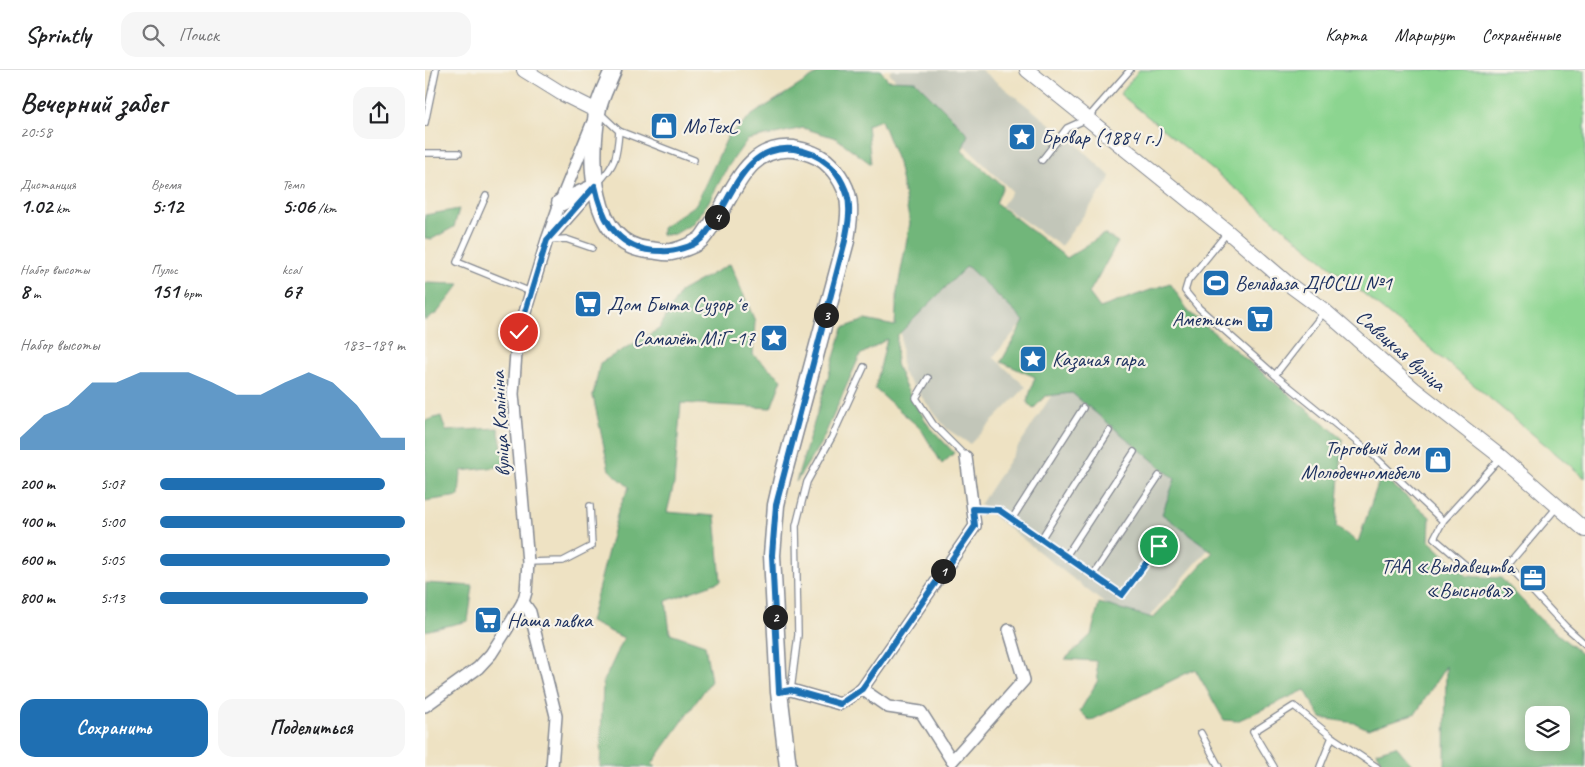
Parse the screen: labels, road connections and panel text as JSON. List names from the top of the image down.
{
  "streets": {
    "street": ["Савецкая вуліца", "вуліца Калініна"]
  },
  "places": {
    "shop": ["MoTexC", "Торговый дом Молодечномебель"],
    "place": ["Бровар (1884 г.)", "Самалёт МіГ-17", "Казачая гара"],
    "sports": ["Велабаза ДЮСШ №1"],
    "supermarket": ["Дом Быта Сузорʼе", "Аметист", "Наша лавка"],
    "office": ["ТАА «Выдавецтва «Выснова»"]
  },
  "page": {
    "header": "Sprintly",
    "search": "Поиск",
    "nav": ["Карта", "Маршрут", "Сохранённые"],
    "heading": ["Вечерний забег", "20:58"],
    "stats": [
      ["Дистанция", "1.02 km"],
      ["Время", "5:12"],
      ["Темп", "5:06 /km"],
      ["Набор высоты", "8 m"],
      ["Пульс", "151 bpm"],
      ["kcal", "67"]
    ],
    "pins": [
      "4",
      "3",
      "1",
      "2"
    ],
    "chart": ["Набор высоты", "183–189 m"],
    "list": [
      {
        "name": "200 m",
        "note": "5:07"
      },
      {
        "name": "400 m",
        "note": "5:00"
      },
      {
        "name": "600 m",
        "note": "5:05"
      },
      {
        "name": "800 m",
        "note": "5:13"
      }
    ],
    "buttons": ["Сохранить", "Поделиться"]
  }
}
